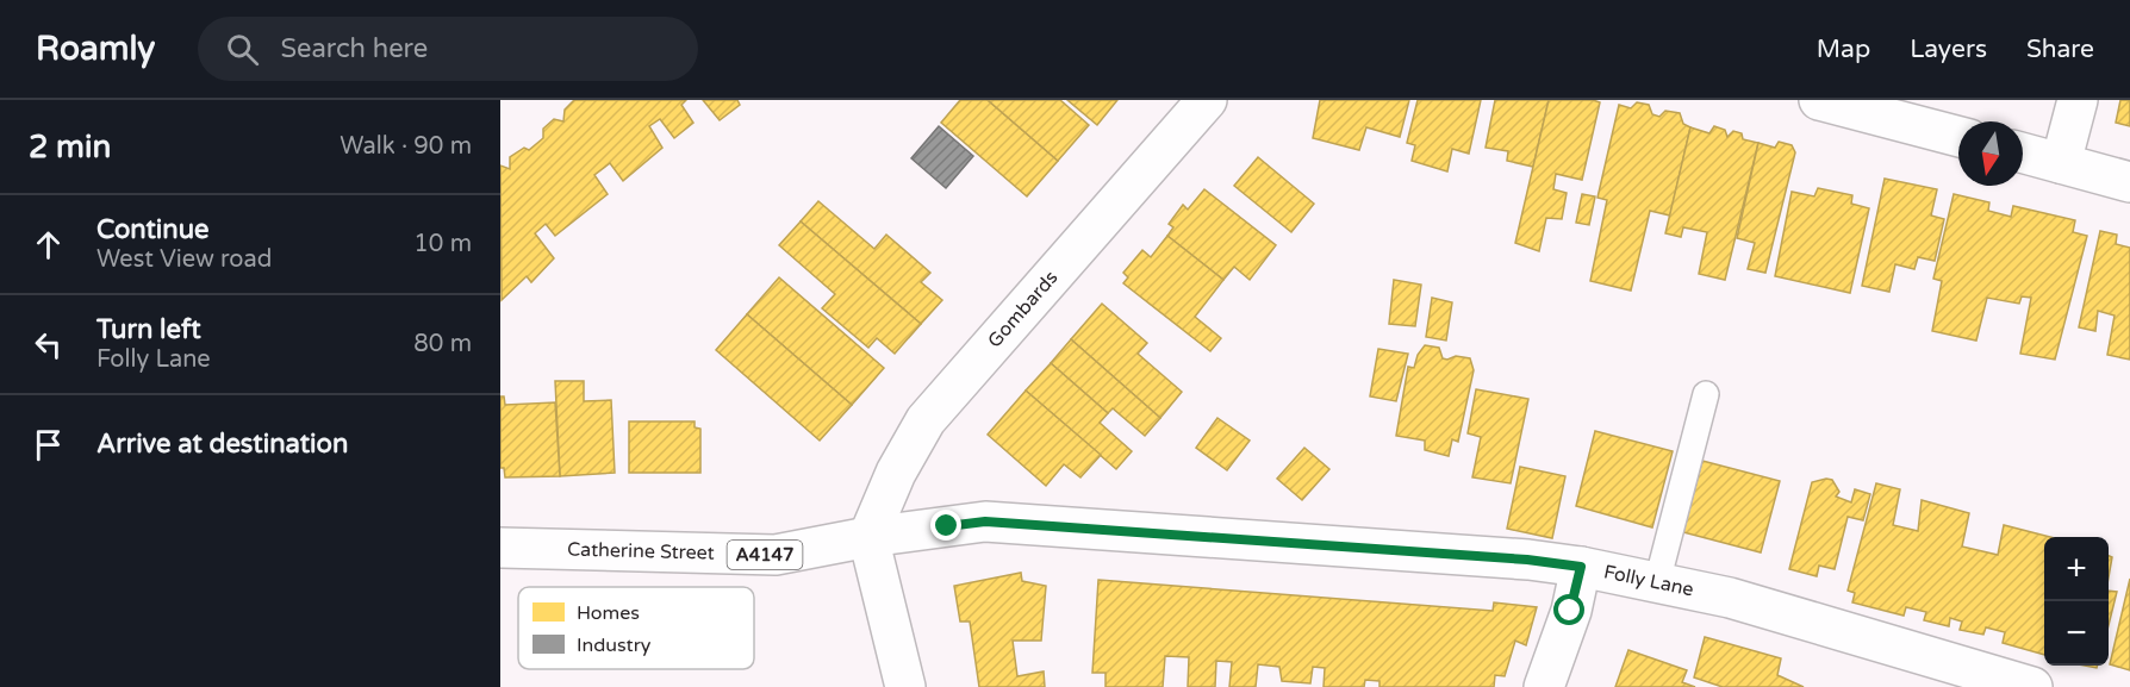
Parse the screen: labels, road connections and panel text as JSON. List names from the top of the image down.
{
  "streets": {
    "main road": [
      "Gombards",
      "Catherine Street",
      "A4147",
      "Folly Lane"
    ]
  },
  "crossings": [
    ["Gombards", "Catherine Street"],
    ["Gombards", "Folly Lane"],
    ["Catherine Street", "Folly Lane"]
  ],
  "legend": ["Homes", "Industry"],
  "north": "bottom",
  "page": {
    "header": "Roamly",
    "search": "Search here",
    "nav": ["Map", "Layers", "Share"],
    "heading": ["2 min", "Walk · 90 m"],
    "list": [
      ["Continue", "West View road", "10 m"],
      ["Turn left", "Folly Lane", "80 m"],
      "Arrive at destination"
    ],
    "map_buttons": ["+", "−"]
  }
}
